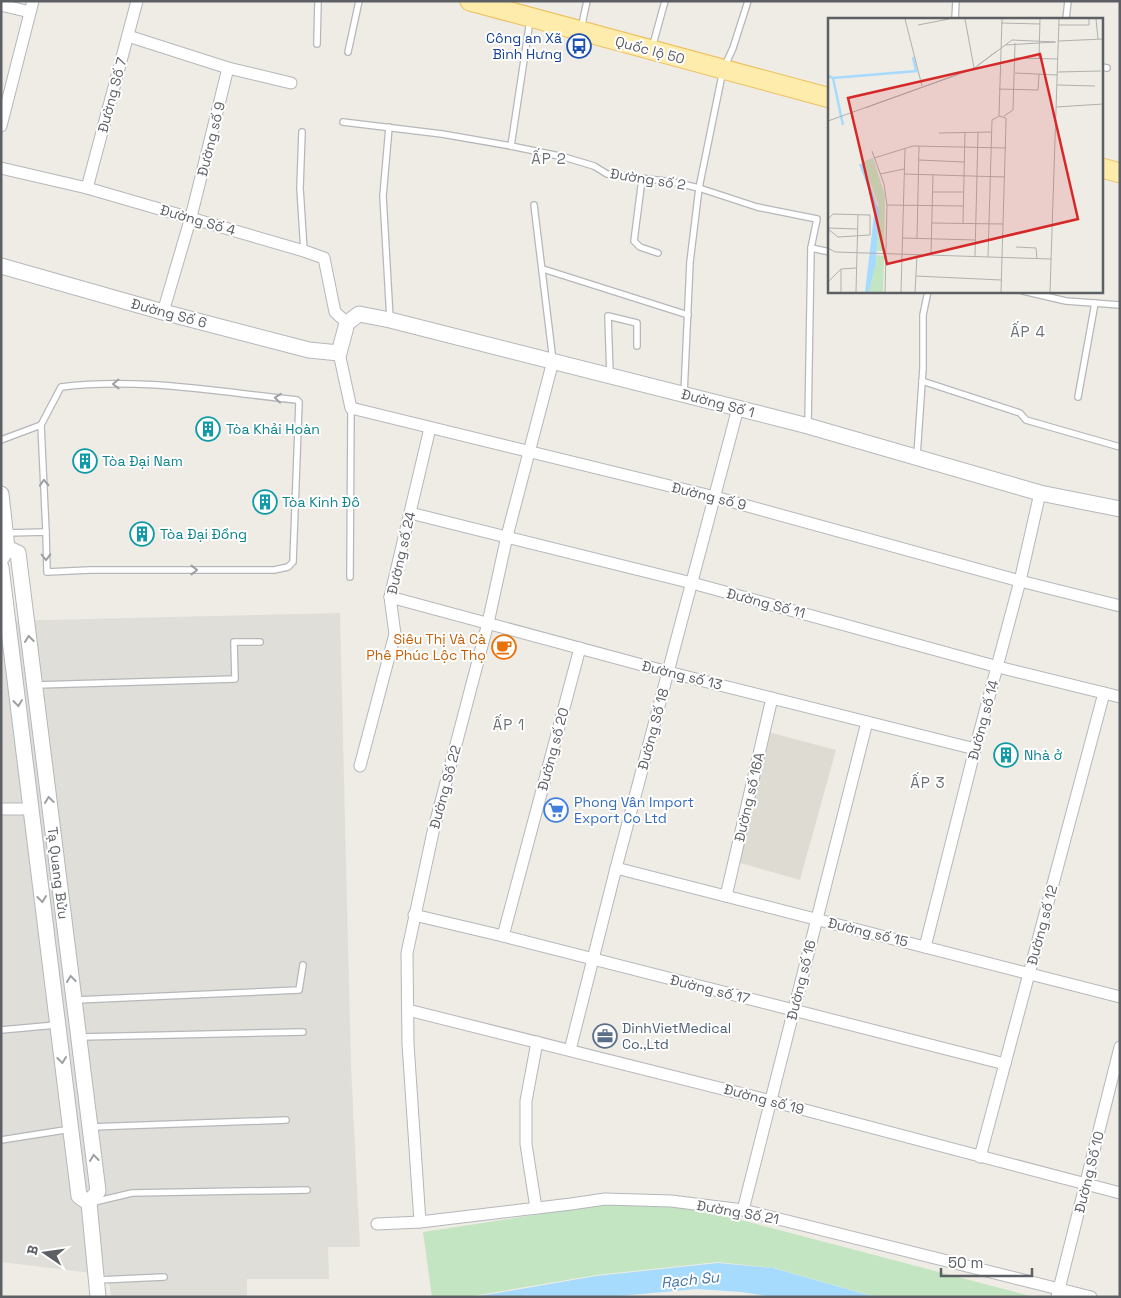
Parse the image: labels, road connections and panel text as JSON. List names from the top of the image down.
{
  "streets": {
    "main road": ["Quốc lộ 50"],
    "street": [
      "Đường Số 7",
      "Đường số 9",
      "Đường Số 4",
      "Đường Số 6",
      "Đường Số 1",
      "Đường số 24",
      "Đường Số 11",
      "Đường số 13",
      "Đường số 14",
      "Đường Số 18",
      "Đường số 20",
      "Đường Số 22",
      "Đường số 16A",
      "Tạ Quang Bửu",
      "Đường số 12",
      "Đường số 15",
      "Đường số 16",
      "Đường số 17",
      "Đường số 19",
      "Đường Số 10",
      "Đường Số 21"
    ],
    "lane": ["Đường số 2"]
  },
  "crossings": [
    ["Đường Số 7", "Đường Số 4"],
    ["Đường số 9", "Đường Số 4"],
    ["Đường số 9", "Đường Số 6"],
    ["Đường số 9", "Đường số 24"],
    ["Đường số 9", "Đường số 14"],
    ["Đường số 9", "Đường Số 18"],
    ["Đường số 9", "Đường Số 22"],
    ["Đường Số 4", "Đường Số 1"],
    ["Đường Số 1", "Đường số 14"],
    ["Đường Số 1", "Đường Số 18"],
    ["Đường Số 1", "Đường Số 22"],
    ["Đường số 24", "Đường Số 11"],
    ["Đường số 24", "Đường số 13"],
    ["Đường Số 11", "Đường số 14"],
    ["Đường Số 11", "Đường Số 18"],
    ["Đường Số 11", "Đường Số 22"],
    ["Đường Số 11", "Đường số 12"],
    ["Đường số 13", "Đường số 14"],
    ["Đường số 13", "Đường Số 18"],
    ["Đường số 13", "Đường số 20"],
    ["Đường số 13", "Đường Số 22"],
    ["Đường số 13", "Đường số 16A"],
    ["Đường số 13", "Đường số 16"],
    ["Đường số 14", "Đường số 15"],
    ["Đường Số 18", "Đường số 15"],
    ["Đường Số 18", "Đường số 17"],
    ["Đường Số 18", "Đường số 19"],
    ["Đường số 20", "Đường số 17"],
    ["Đường Số 22", "Đường số 17"],
    ["Đường Số 22", "Đường số 19"],
    ["Đường Số 22", "Đường Số 21"],
    ["Đường số 16A", "Đường số 15"],
    ["Đường số 12", "Đường số 15"],
    ["Đường số 12", "Đường số 17"],
    ["Đường số 12", "Đường số 19"],
    ["Đường số 15", "Đường số 16"],
    ["Đường số 16", "Đường số 17"],
    ["Đường số 16", "Đường số 19"],
    ["Đường số 16", "Đường Số 21"],
    ["Đường số 19", "Đường Số 10"],
    ["Đường Số 10", "Đường Số 21"]
  ],
  "districts": [
    "ẤP 2",
    "ẤP 4",
    "ẤP 1",
    "ẤP 3"
  ],
  "water": ["Rạch Su"],
  "places": {
    "bus stop": ["Công an Xã Bình Hưng"],
    "building": [
      "Tòa Khải Hoàn",
      "Tòa Đại Nam",
      "Tòa Kinh Đô",
      "Tòa Đại Đồng",
      "Nhà ở"
    ],
    "cafe": ["Siêu Thị Và Cà Phê Phúc Lộc Thọ"],
    "supermarket": ["Phong Vân Import Export Co Ltd"],
    "office": ["DinhVietMedical Co.,Ltd"]
  },
  "scale_bar": "50 m",
  "north": "left"
}
